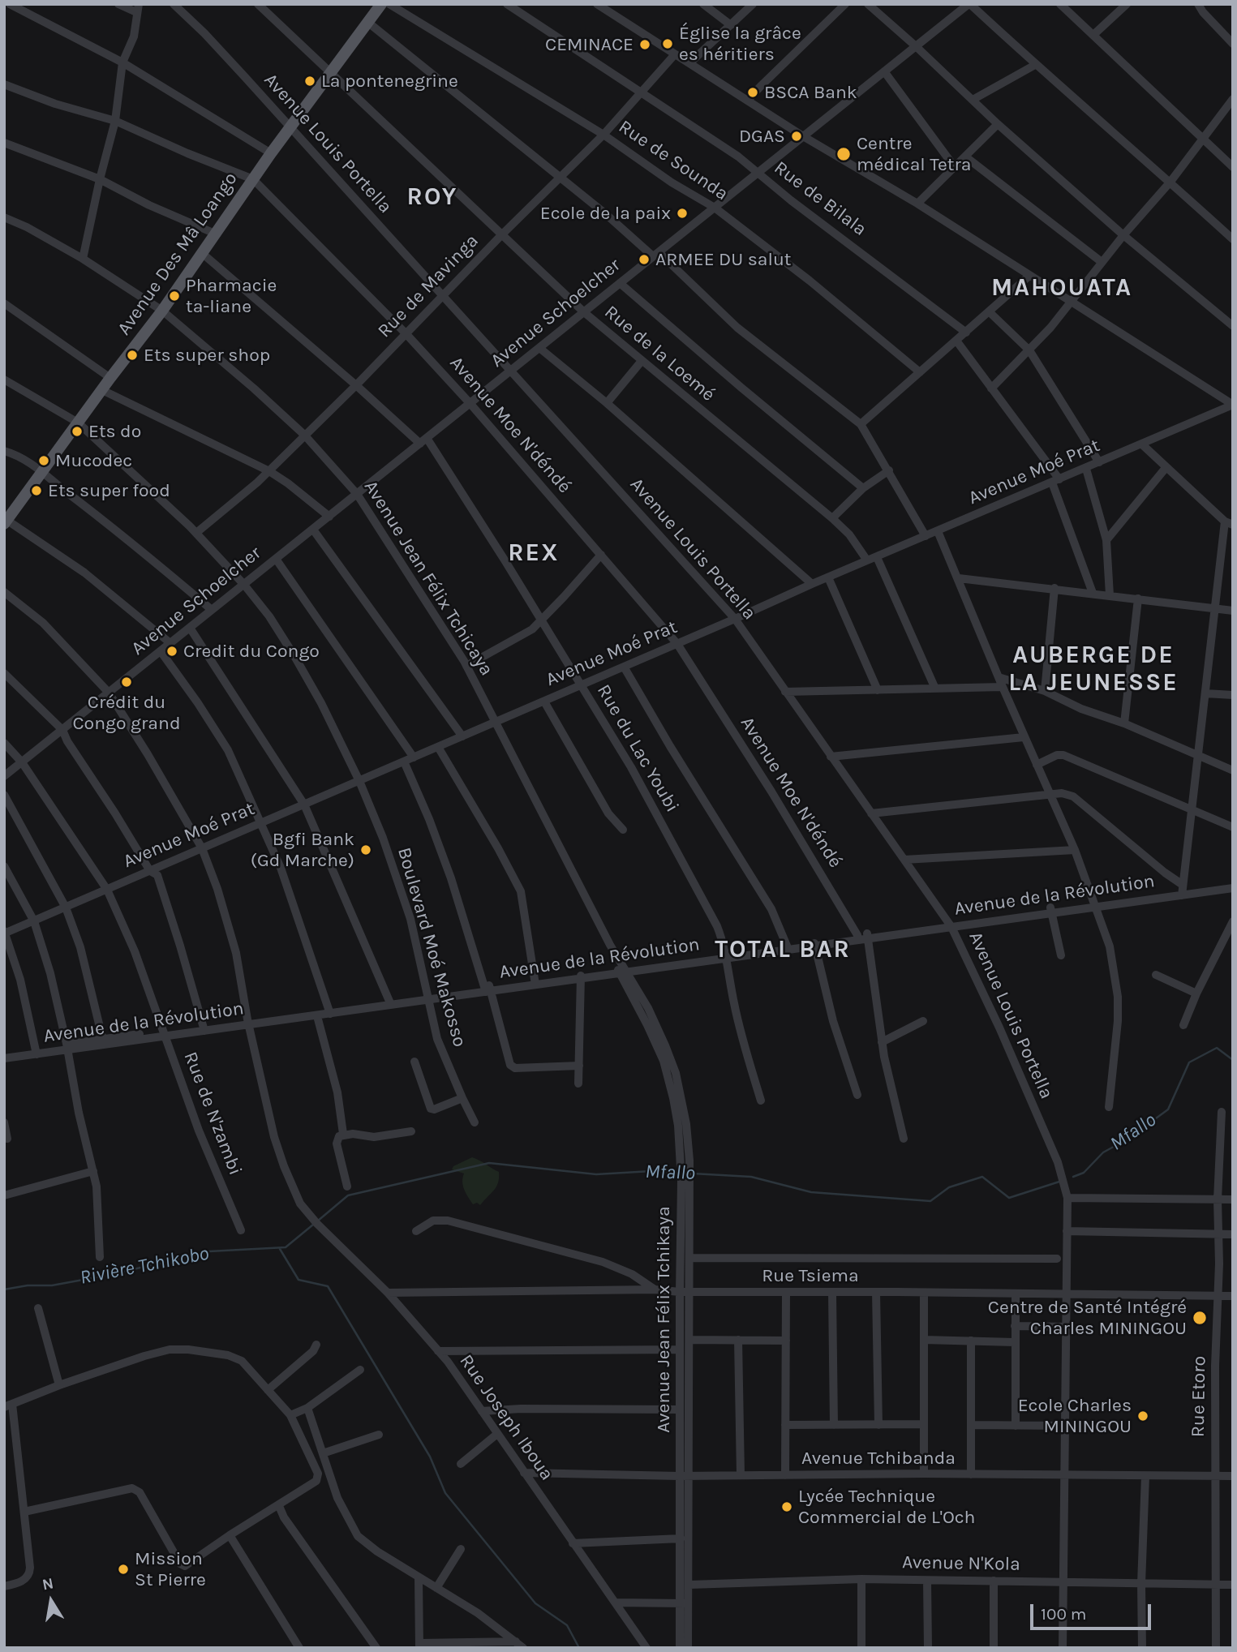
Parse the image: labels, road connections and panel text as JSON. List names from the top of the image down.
{
  "streets": {
    "main road": ["Avenue Des Mâ Loango"],
    "street": [
      "Avenue Louis Portella",
      "Rue de Sounda",
      "Rue de Bilala",
      "Rue de Mavinga",
      "Avenue Schoelcher",
      "Rue de la Loemé",
      "Avenue Moe N'déndé",
      "Avenue Moé Prat",
      "Avenue Jean Félix Tchicaya",
      "Rue du Lac Youbi",
      "Avenue de la Révolution",
      "Boulevard Moé Makosso",
      "Rue de N'zambi",
      "Rue Tsiema",
      "Avenue Jean Félix Tchikaya",
      "Rue Etoro",
      "Rue Joseph Iboua",
      "Avenue Tchibanda",
      "Avenue N'Kola"
    ]
  },
  "crossings": [
    ["Avenue Louis Portella", "Avenue Des Mâ Loango"],
    ["Avenue Louis Portella", "Rue de Mavinga"],
    ["Avenue Louis Portella", "Avenue Schoelcher"],
    ["Avenue Louis Portella", "Avenue Moé Prat"],
    ["Avenue Louis Portella", "Avenue de la Révolution"],
    ["Avenue Louis Portella", "Rue Tsiema"],
    ["Avenue Louis Portella", "Avenue Tchibanda"],
    ["Avenue Louis Portella", "Avenue N'Kola"],
    ["Rue de Sounda", "Rue de Mavinga"],
    ["Rue de Sounda", "Avenue Schoelcher"],
    ["Rue de Bilala", "Rue de Mavinga"],
    ["Rue de Bilala", "Avenue Schoelcher"],
    ["Avenue Des Mâ Loango", "Rue de la Loemé"],
    ["Avenue Des Mâ Loango", "Avenue Moe N'déndé"],
    ["Avenue Des Mâ Loango", "Avenue Jean Félix Tchicaya"],
    ["Avenue Des Mâ Loango", "Rue du Lac Youbi"],
    ["Avenue Des Mâ Loango", "Boulevard Moé Makosso"],
    ["Rue de Mavinga", "Rue de la Loemé"],
    ["Rue de Mavinga", "Avenue Moe N'déndé"],
    ["Rue de Mavinga", "Avenue Jean Félix Tchicaya"],
    ["Rue de Mavinga", "Rue du Lac Youbi"],
    ["Rue de Mavinga", "Boulevard Moé Makosso"],
    ["Avenue Schoelcher", "Rue de la Loemé"],
    ["Avenue Schoelcher", "Avenue Moe N'déndé"],
    ["Avenue Schoelcher", "Avenue Jean Félix Tchicaya"],
    ["Avenue Schoelcher", "Rue du Lac Youbi"],
    ["Avenue Schoelcher", "Boulevard Moé Makosso"],
    ["Avenue Schoelcher", "Rue de N'zambi"],
    ["Avenue Schoelcher", "Rue Joseph Iboua"],
    ["Rue de la Loemé", "Avenue Moé Prat"],
    ["Avenue Moe N'déndé", "Avenue Moé Prat"],
    ["Avenue Moe N'déndé", "Avenue de la Révolution"],
    ["Avenue Moé Prat", "Avenue Jean Félix Tchicaya"],
    ["Avenue Moé Prat", "Rue du Lac Youbi"],
    ["Avenue Moé Prat", "Boulevard Moé Makosso"],
    ["Avenue Moé Prat", "Rue de N'zambi"],
    ["Avenue Moé Prat", "Rue Joseph Iboua"],
    ["Avenue Jean Félix Tchicaya", "Avenue de la Révolution"],
    ["Avenue Jean Félix Tchicaya", "Avenue Jean Félix Tchikaya"],
    ["Rue du Lac Youbi", "Avenue de la Révolution"],
    ["Avenue de la Révolution", "Boulevard Moé Makosso"],
    ["Avenue de la Révolution", "Rue de N'zambi"],
    ["Avenue de la Révolution", "Avenue Jean Félix Tchikaya"],
    ["Avenue de la Révolution", "Rue Joseph Iboua"],
    ["Rue Tsiema", "Avenue Jean Félix Tchikaya"],
    ["Rue Tsiema", "Rue Etoro"],
    ["Rue Tsiema", "Rue Joseph Iboua"],
    ["Avenue Jean Félix Tchikaya", "Avenue Tchibanda"],
    ["Avenue Jean Félix Tchikaya", "Avenue N'Kola"],
    ["Rue Etoro", "Avenue Tchibanda"],
    ["Rue Etoro", "Avenue N'Kola"],
    ["Rue Joseph Iboua", "Avenue Tchibanda"]
  ],
  "districts": [
    "ROY",
    "MAHOUATA",
    "REX",
    "AUBERGE DE LA JEUNESSE",
    "TOTAL BAR"
  ],
  "water": ["Mfallo", "Rivière Tchikobo"],
  "places": [
    "Église la grâce es héritiers",
    "CEMINACE",
    "La pontenegrine",
    "BSCA Bank",
    "DGAS",
    "Centre médical Tetra",
    "Ecole de la paix",
    "ARMEE DU salut",
    "Pharmacie ta-liane",
    "Ets super shop",
    "Ets do",
    "Mucodec",
    "Ets super food",
    "Credit du Congo",
    "Crédit du Congo grand",
    "Bgfi Bank (Gd Marche)",
    "Centre de Santé Intégré Charles MININGOU",
    "Ecole Charles MININGOU",
    "Lycée Technique Commercial de L'Och",
    "Mission St Pierre"
  ],
  "scale_bar": "100 m",
  "north": "top"
}
